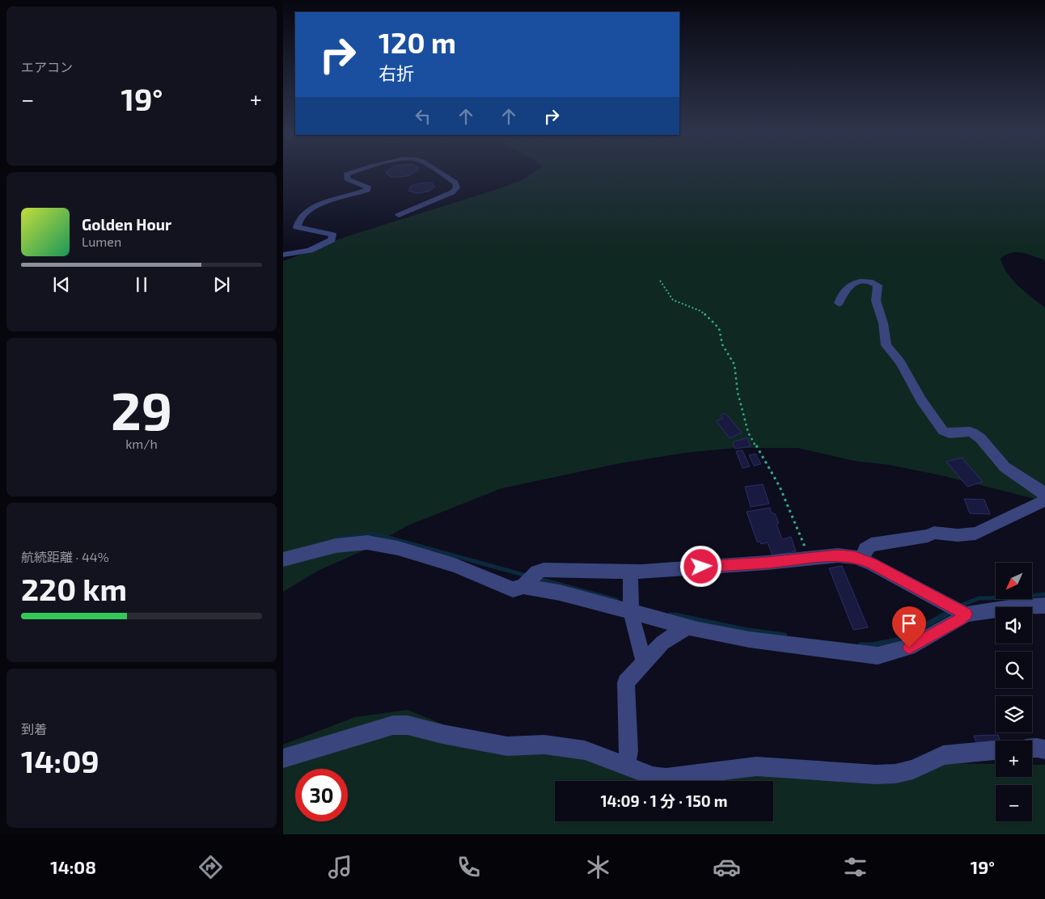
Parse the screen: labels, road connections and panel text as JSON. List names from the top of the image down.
{
  "north": "bottom left",
  "page": {
    "tile": [
      "エアコン",
      ["29", "km/h"],
      ["航続距離 · 44%", "220 km"],
      ["到着", "14:09"]
    ],
    "turn": ["120 m", "右折"],
    "heat": ["−", "19°", "+"],
    "song": ["Golden Hour", "Lumen"],
    "map_buttons": ["+", "−"],
    "limit": "30",
    "trip": "14:09 · 1 分 · 150 m",
    "tabs": ["14:08", "19°"]
  }
}
